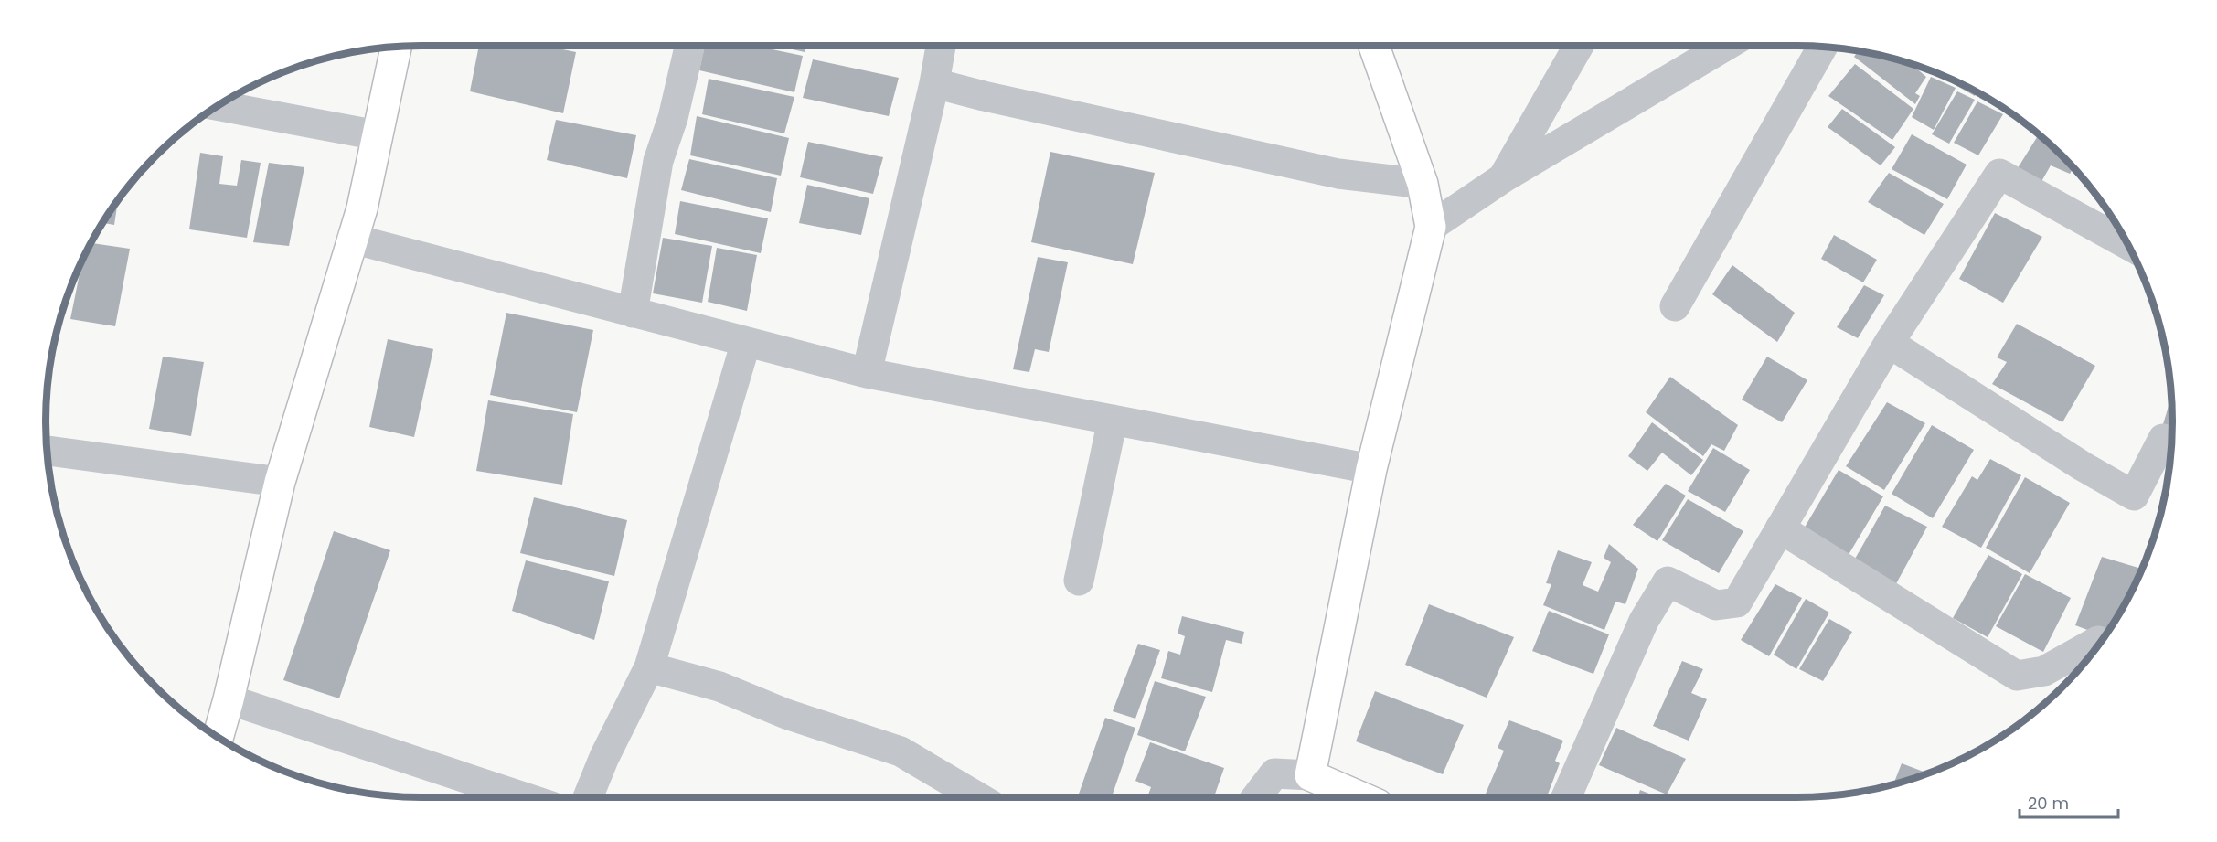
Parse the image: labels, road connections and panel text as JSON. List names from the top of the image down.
{
  "scale_bar": "20 m"
}
